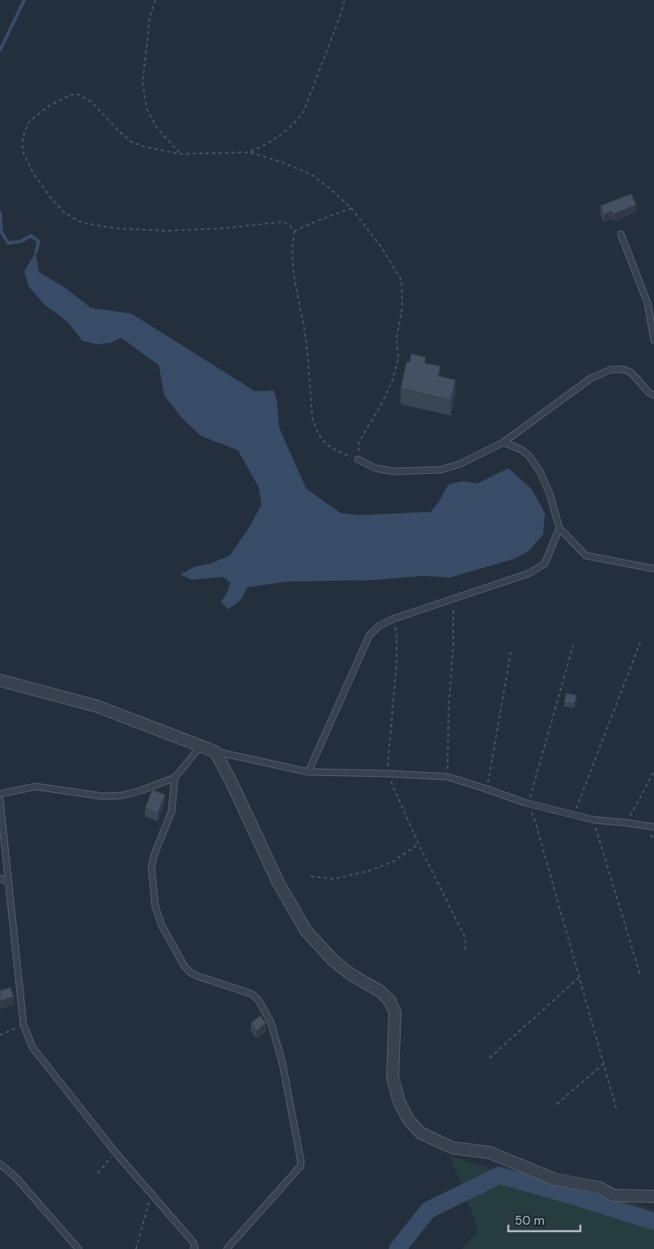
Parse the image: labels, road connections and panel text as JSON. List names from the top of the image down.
{
  "scale_bar": "50 m"
}
